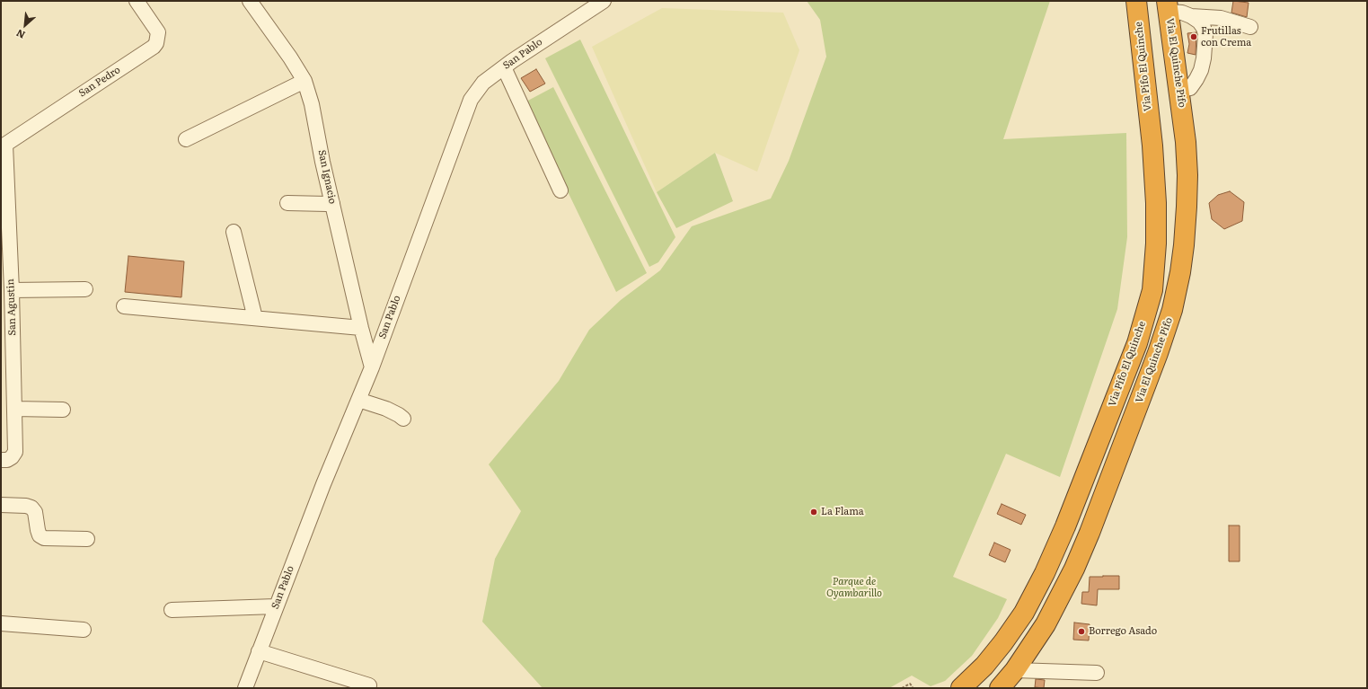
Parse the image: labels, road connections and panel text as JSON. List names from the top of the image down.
{
  "streets": {
    "highway": ["Via El Quinche Pifo", "Via Pifo El Quinche"],
    "street": [
      "San Pablo",
      "San Pedro",
      "San Ignacio",
      "San Agustin"
    ]
  },
  "crossings": [
    ["San Pablo", "San Ignacio"],
    ["San Pedro", "San Agustin"]
  ],
  "parks": ["Parque de Oyambarillo"],
  "places": ["Frutillas con Crema", "La Flama", "Borrego Asado"],
  "north": "bottom left"
}
